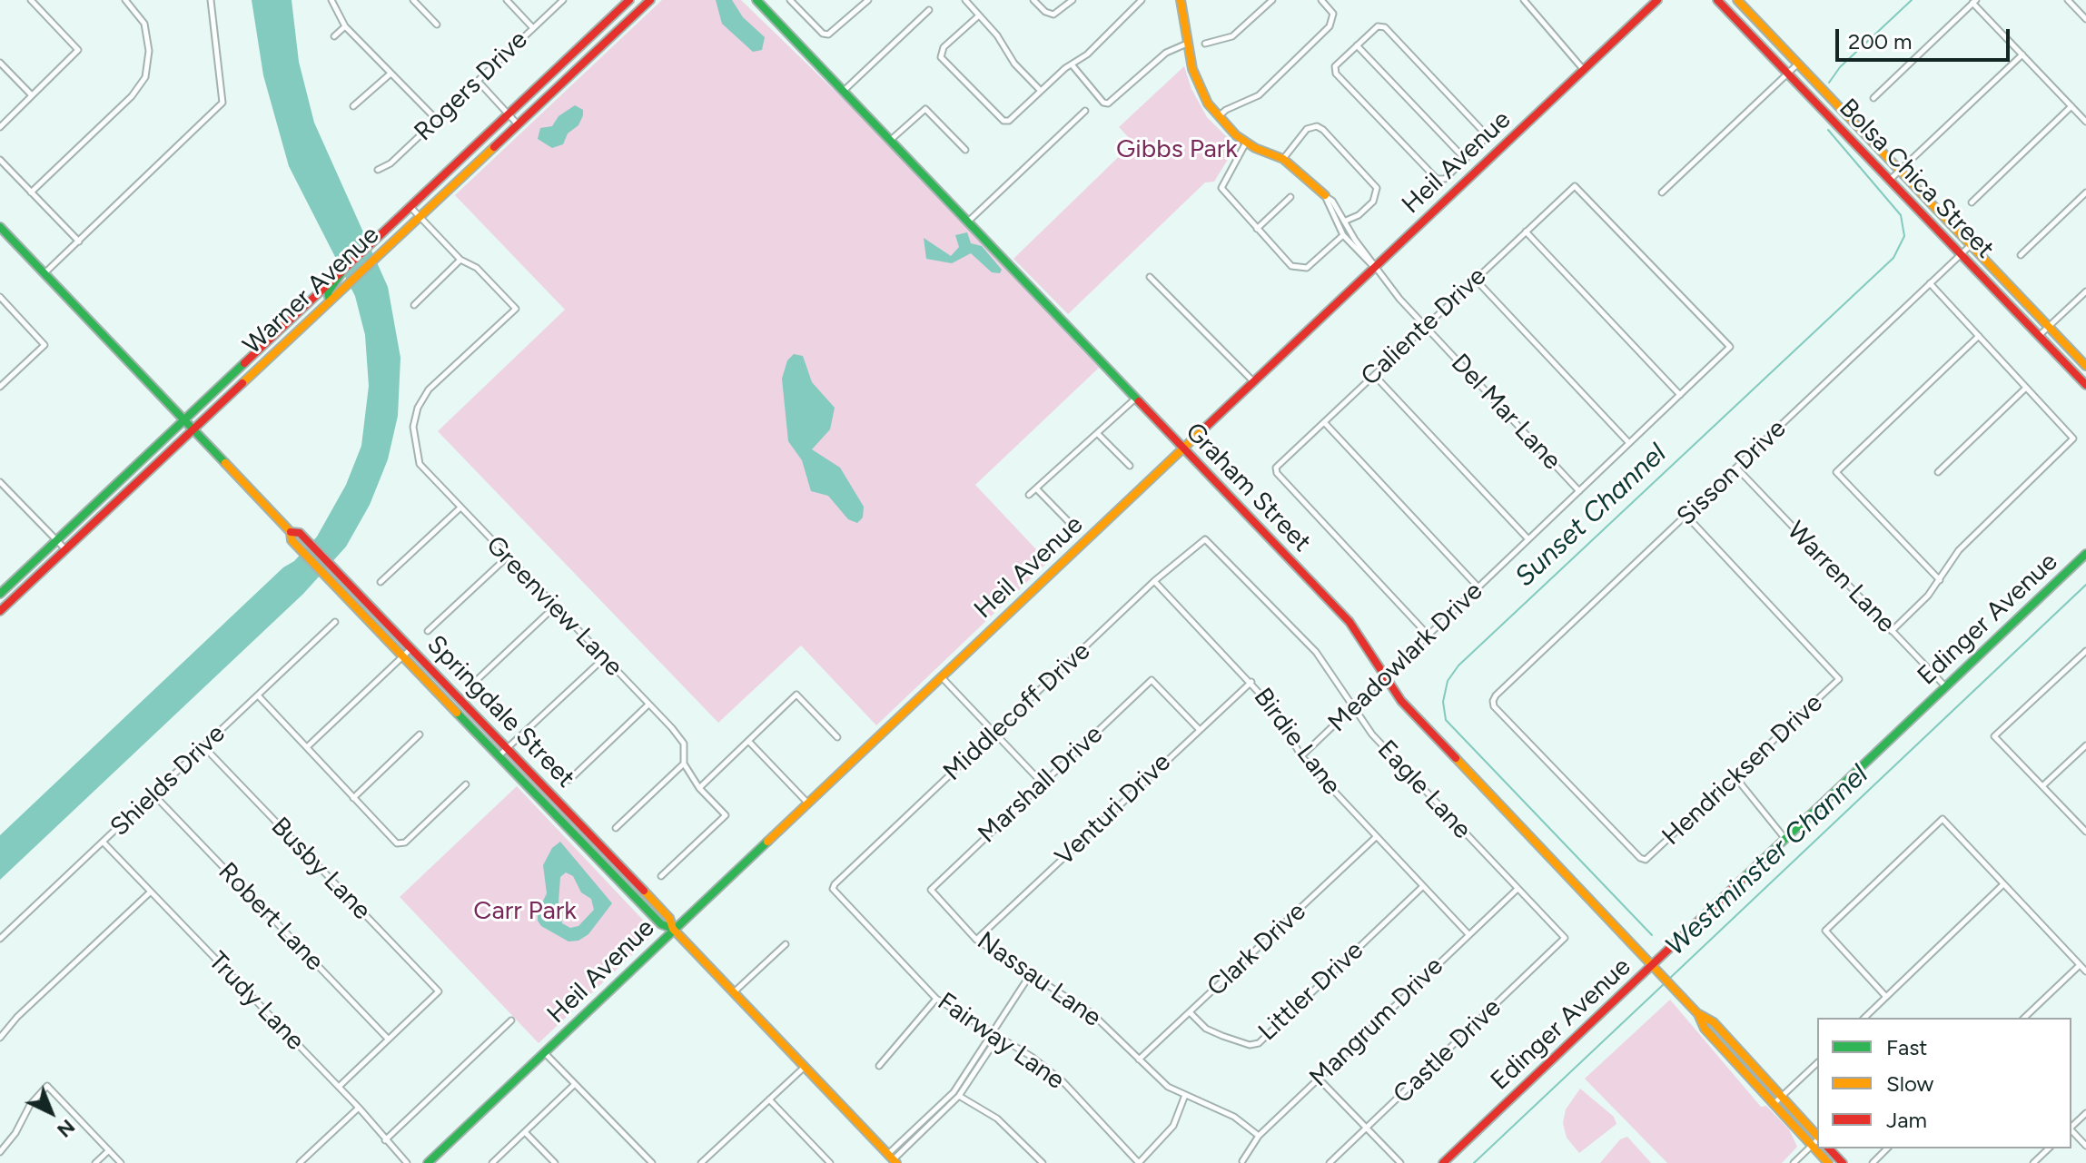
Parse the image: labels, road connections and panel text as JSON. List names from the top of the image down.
{
  "streets": {
    "main road": [
      "Heil Avenue",
      "Bolsa Chica Street",
      "Warner Avenue",
      "Graham Street",
      "Edinger Avenue",
      "Springdale Street"
    ],
    "street": [
      "Rogers Drive",
      "Caliente Drive",
      "Del Mar Lane",
      "Sisson Drive",
      "Warren Lane",
      "Greenview Lane",
      "Meadowlark Drive",
      "Middlecoff Drive",
      "Birdie Lane",
      "Hendricksen Drive",
      "Shields Drive",
      "Marshall Drive",
      "Eagle Lane",
      "Venturi Drive",
      "Busby Lane",
      "Robert Lane",
      "Clark Drive",
      "Nassau Lane",
      "Littler Drive",
      "Trudy Lane",
      "Mangrum Drive",
      "Fairway Lane",
      "Castle Drive"
    ]
  },
  "crossings": [
    ["Heil Avenue", "Del Mar Lane"],
    ["Heil Avenue", "Graham Street"],
    ["Heil Avenue", "Springdale Street"],
    ["Bolsa Chica Street", "Sisson Drive"],
    ["Warner Avenue", "Springdale Street"],
    ["Caliente Drive", "Del Mar Lane"],
    ["Caliente Drive", "Meadowlark Drive"],
    ["Del Mar Lane", "Meadowlark Drive"],
    ["Sisson Drive", "Warren Lane"],
    ["Sisson Drive", "Hendricksen Drive"],
    ["Graham Street", "Edinger Avenue"],
    ["Graham Street", "Meadowlark Drive"],
    ["Warren Lane", "Edinger Avenue"],
    ["Meadowlark Drive", "Birdie Lane"],
    ["Meadowlark Drive", "Eagle Lane"],
    ["Middlecoff Drive", "Birdie Lane"],
    ["Middlecoff Drive", "Eagle Lane"],
    ["Middlecoff Drive", "Fairway Lane"],
    ["Birdie Lane", "Venturi Drive"],
    ["Birdie Lane", "Clark Drive"],
    ["Birdie Lane", "Littler Drive"],
    ["Birdie Lane", "Mangrum Drive"],
    ["Shields Drive", "Busby Lane"],
    ["Shields Drive", "Robert Lane"],
    ["Shields Drive", "Trudy Lane"],
    ["Marshall Drive", "Venturi Drive"],
    ["Marshall Drive", "Nassau Lane"],
    ["Eagle Lane", "Mangrum Drive"],
    ["Eagle Lane", "Castle Drive"],
    ["Venturi Drive", "Nassau Lane"],
    ["Busby Lane", "Robert Lane"],
    ["Clark Drive", "Nassau Lane"],
    ["Clark Drive", "Littler Drive"],
    ["Nassau Lane", "Mangrum Drive"]
  ],
  "water": ["Sunset Channel", "Westminster Channel"],
  "parks": ["Gibbs Park", "Carr Park"],
  "legend": ["Fast", "Slow", "Jam"],
  "scale_bar": "200 m",
  "north": "bottom right"
}
